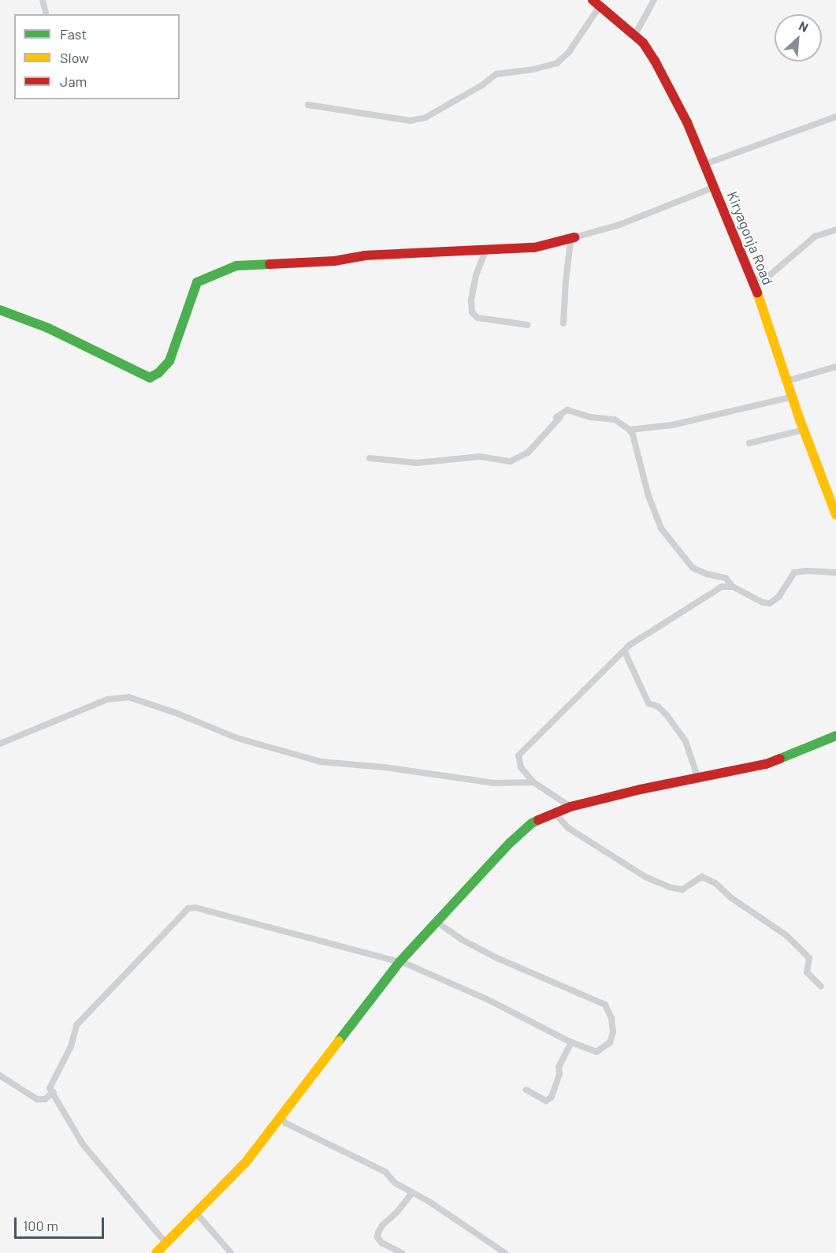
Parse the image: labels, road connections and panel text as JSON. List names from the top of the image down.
{
  "streets": {
    "street": ["Kiryagonja Road"]
  },
  "legend": ["Fast", "Slow", "Jam"],
  "scale_bar": "100 m",
  "north": "top right"
}
